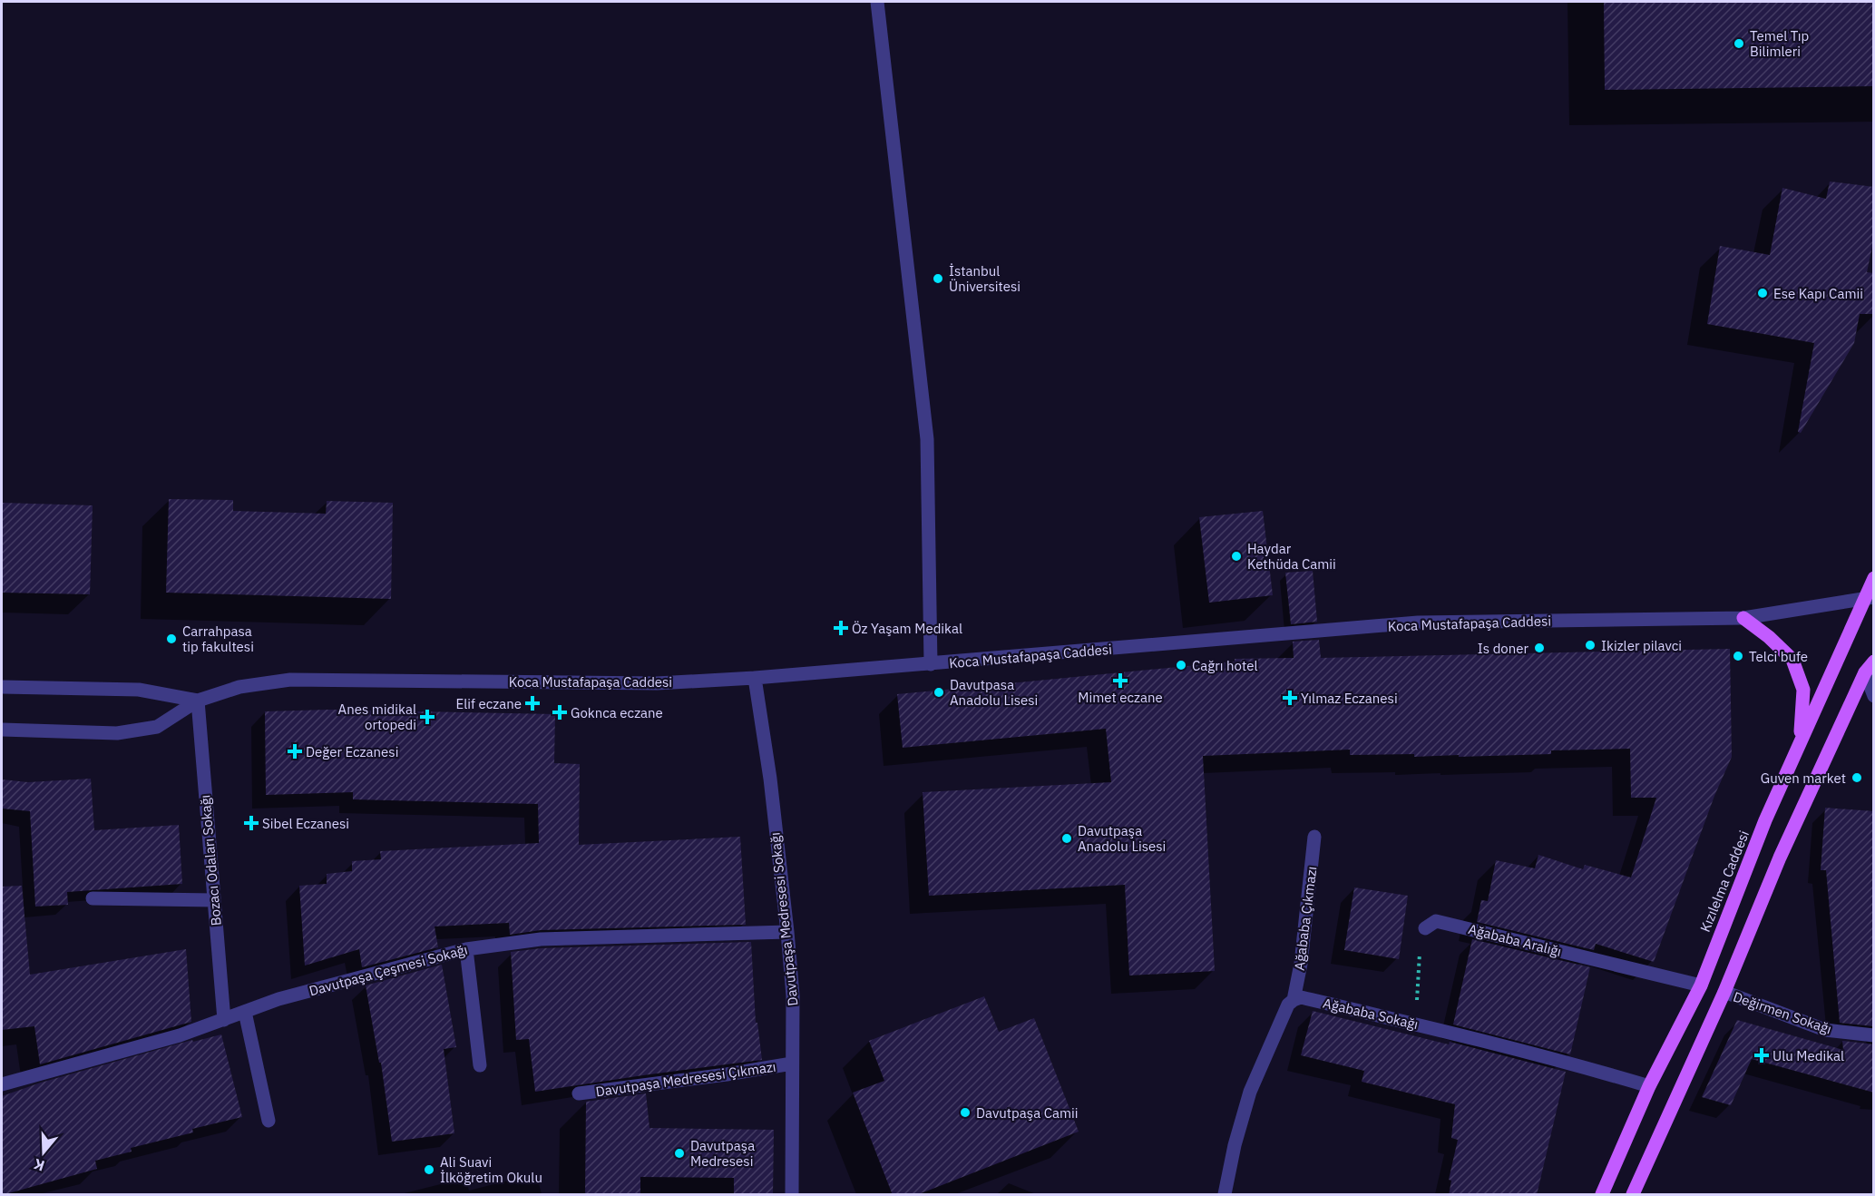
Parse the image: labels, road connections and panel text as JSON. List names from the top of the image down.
{
  "streets": {
    "main road": ["Kızılelma Caddesi"],
    "street": [
      "Koca Mustafapaşa Caddesi",
      "Bozacı Odaları Sokağı",
      "Ağababa Çıkmazı",
      "Davutpaşa Medresesi Sokağı",
      "Ağababa Aralığı",
      "Davutpaşa Çeşmesi Sokağı",
      "Değirmen Sokağı",
      "Ağababa Sokağı",
      "Davutpaşa Medresesi Çıkmazı"
    ]
  },
  "crossings": [
    ["Koca Mustafapaşa Caddesi", "Bozacı Odaları Sokağı"],
    ["Koca Mustafapaşa Caddesi", "Kızılelma Caddesi"],
    ["Koca Mustafapaşa Caddesi", "Davutpaşa Medresesi Sokağı"],
    ["Bozacı Odaları Sokağı", "Davutpaşa Çeşmesi Sokağı"],
    ["Kızılelma Caddesi", "Ağababa Aralığı"],
    ["Kızılelma Caddesi", "Ağababa Sokağı"],
    ["Ağababa Çıkmazı", "Ağababa Sokağı"],
    ["Davutpaşa Medresesi Sokağı", "Davutpaşa Çeşmesi Sokağı"],
    ["Davutpaşa Medresesi Sokağı", "Davutpaşa Medresesi Çıkmazı"]
  ],
  "places": {
    "other": [
      "Temel Tıp Bilimleri",
      "İstanbul Üniversitesi",
      "Ese Kapı Camii",
      "Haydar Kethüda Camii",
      "Carrahpasa tip fakultesi",
      "Ikizler pilavci",
      "Is doner",
      "Telci bufe",
      "Cağrı hotel",
      "Davutpasa Anadolu Lisesi",
      "Guven market",
      "Davutpaşa Anadolu Lisesi",
      "Davutpaşa Camii",
      "Davutpaşa Medresesi",
      "Ali Suavi İlköğretim Okulu"
    ],
    "health": [
      "Öz Yaşam Medikal",
      "Mimet eczane",
      "Yılmaz Eczanesi",
      "Elif eczane",
      "Goknca eczane",
      "Anes midikal ortopedi",
      "Değer Eczanesi",
      "Sibel Eczanesi",
      "Ulu Medikal"
    ]
  },
  "north": "bottom"
}
